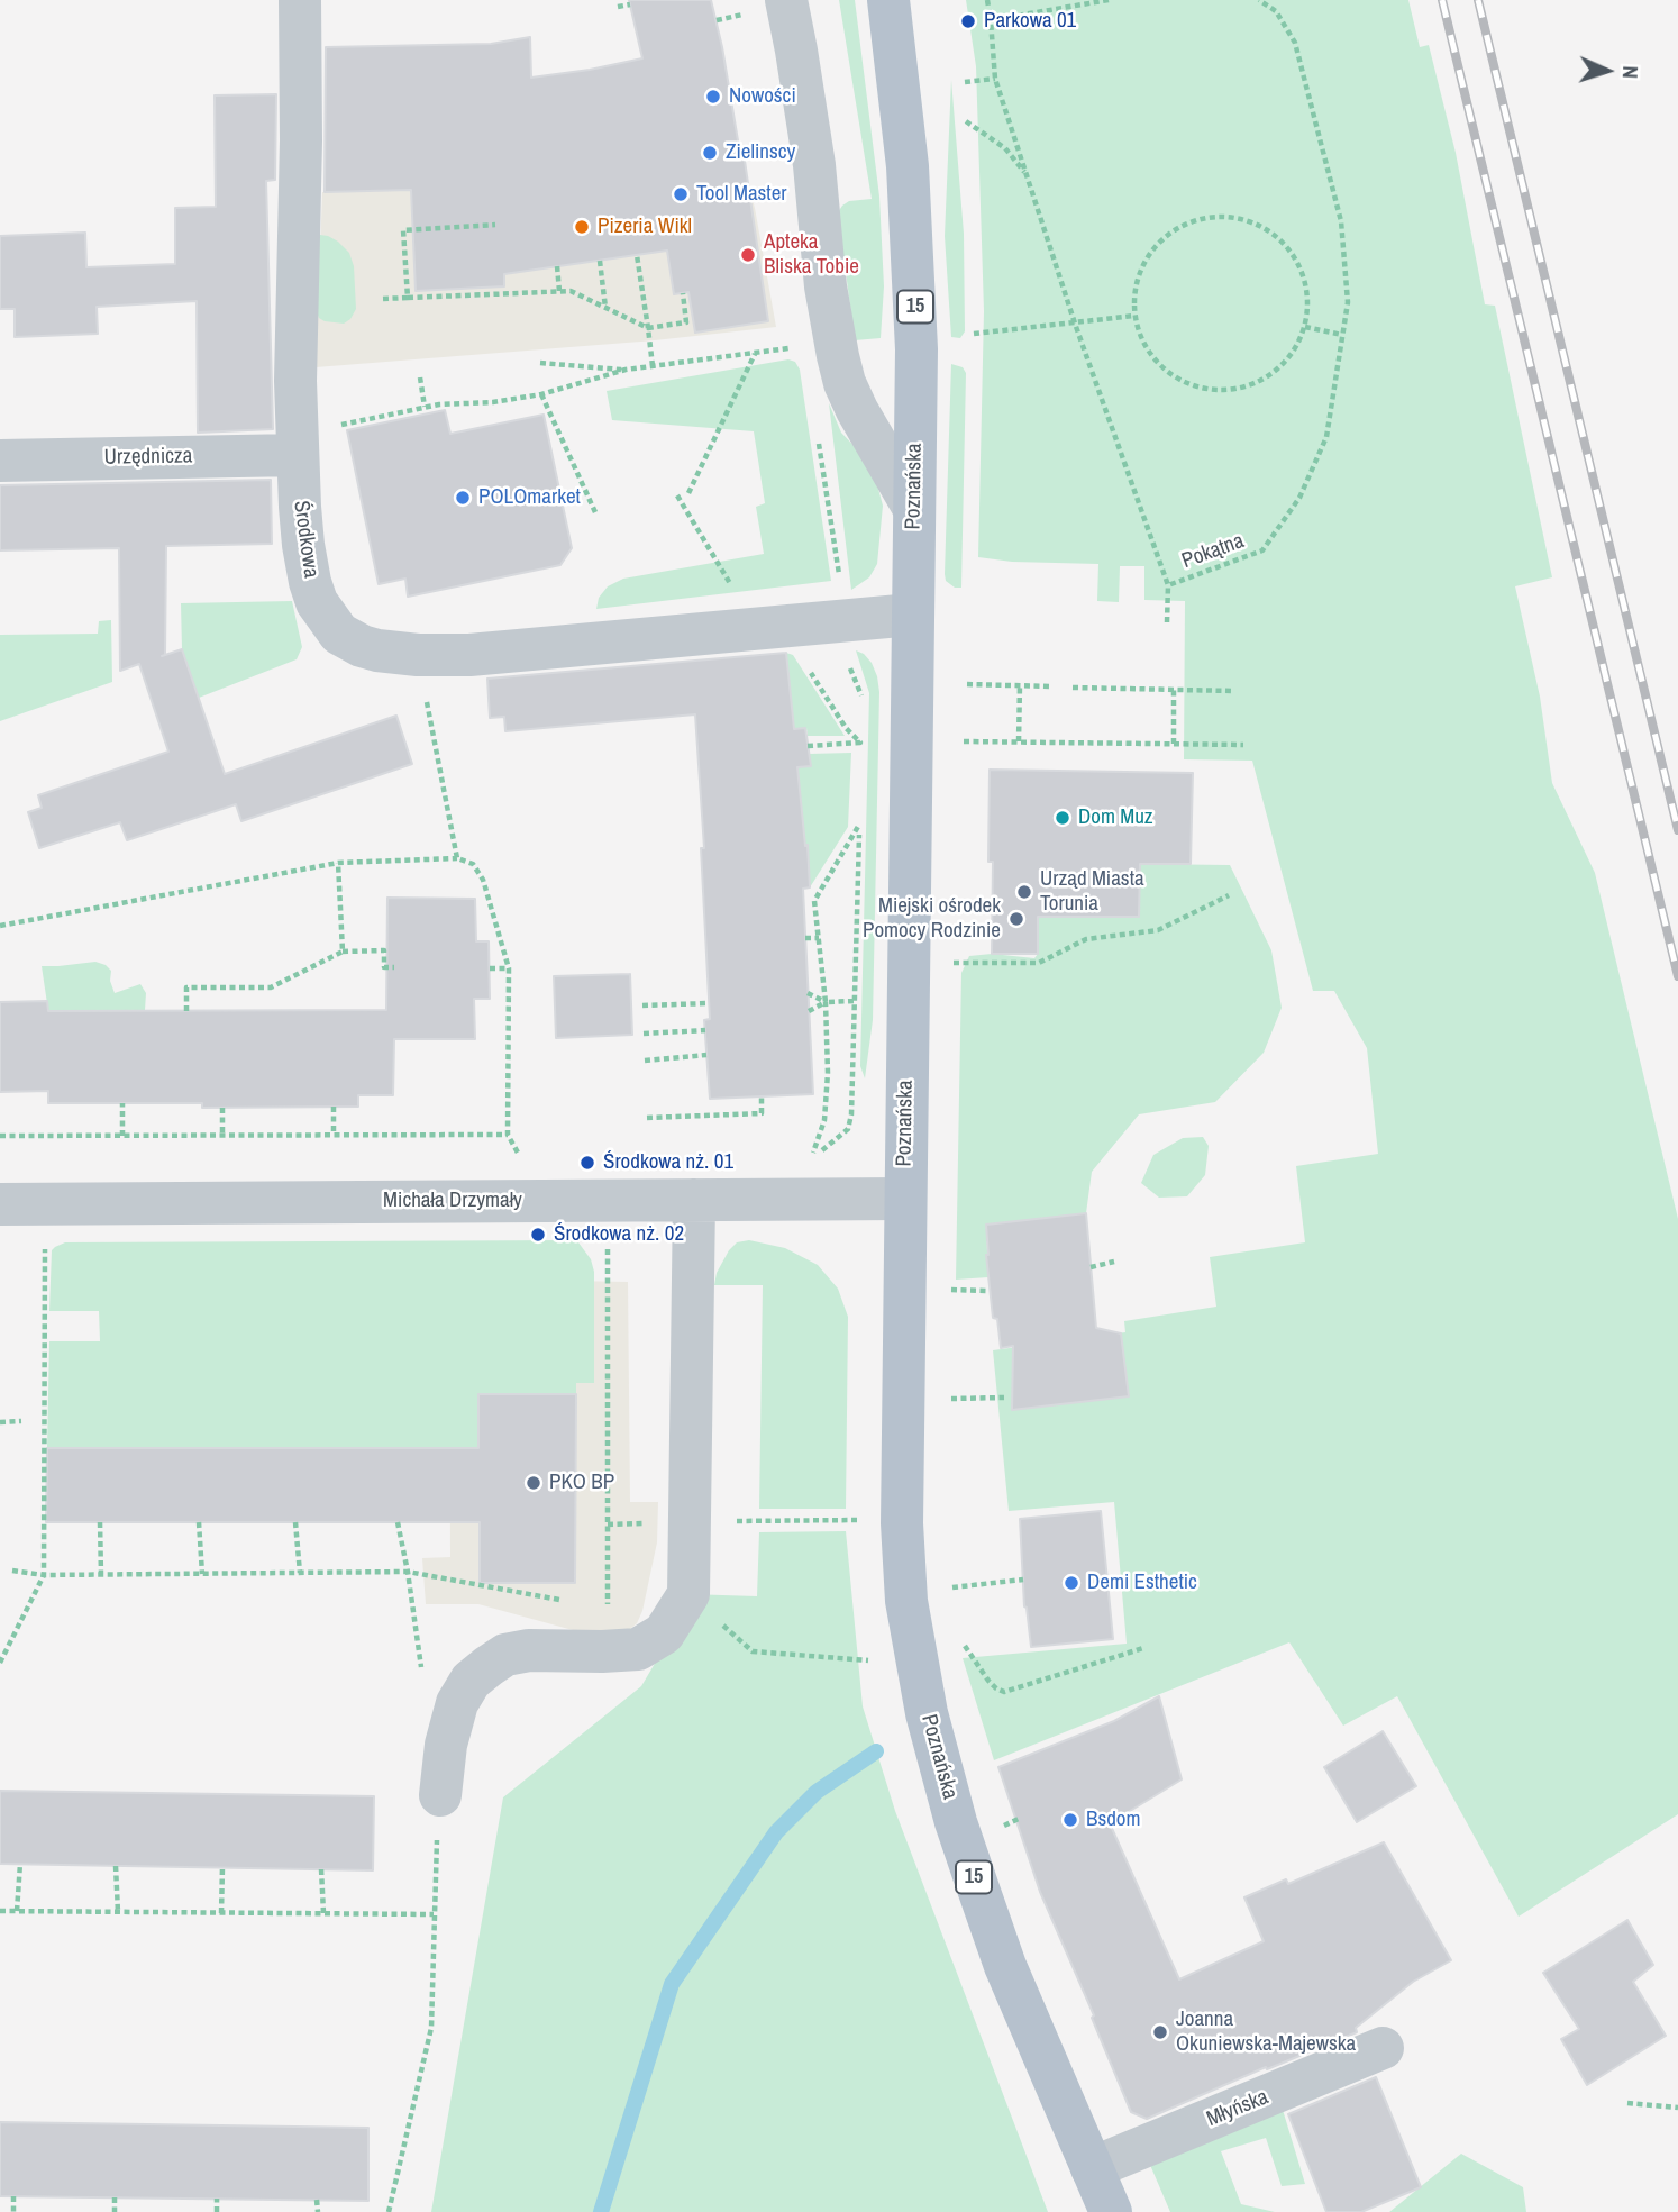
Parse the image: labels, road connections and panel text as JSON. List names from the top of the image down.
{
  "streets": {
    "main road": ["15", "Poznańska"],
    "street": [
      "Urzędnicza",
      "Środkowa",
      "Michała Drzymały",
      "Młyńska"
    ],
    "path": ["Pokątna"]
  },
  "crossings": [
    ["Urzędnicza", "Środkowa"],
    ["Poznańska", "Środkowa"],
    ["Poznańska", "Michała Drzymały"],
    ["Poznańska", "Młyńska"]
  ],
  "places": [
    "Parkowa 01",
    "Nowości",
    "Zielinscy",
    "Tool Master",
    "Pizeria Wikl",
    "Apteka Bliska Tobie",
    "POLOmarket",
    "Dom Muz",
    "Urząd Miasta Torunia",
    "Miejski ośrodek Pomocy Rodzinie",
    "Środkowa nż. 01",
    "Środkowa nż. 02",
    "PKO BP",
    "Demi Esthetic",
    "Bsdom",
    "Joanna Okuniewska-Majewska"
  ],
  "north": "right"
}
